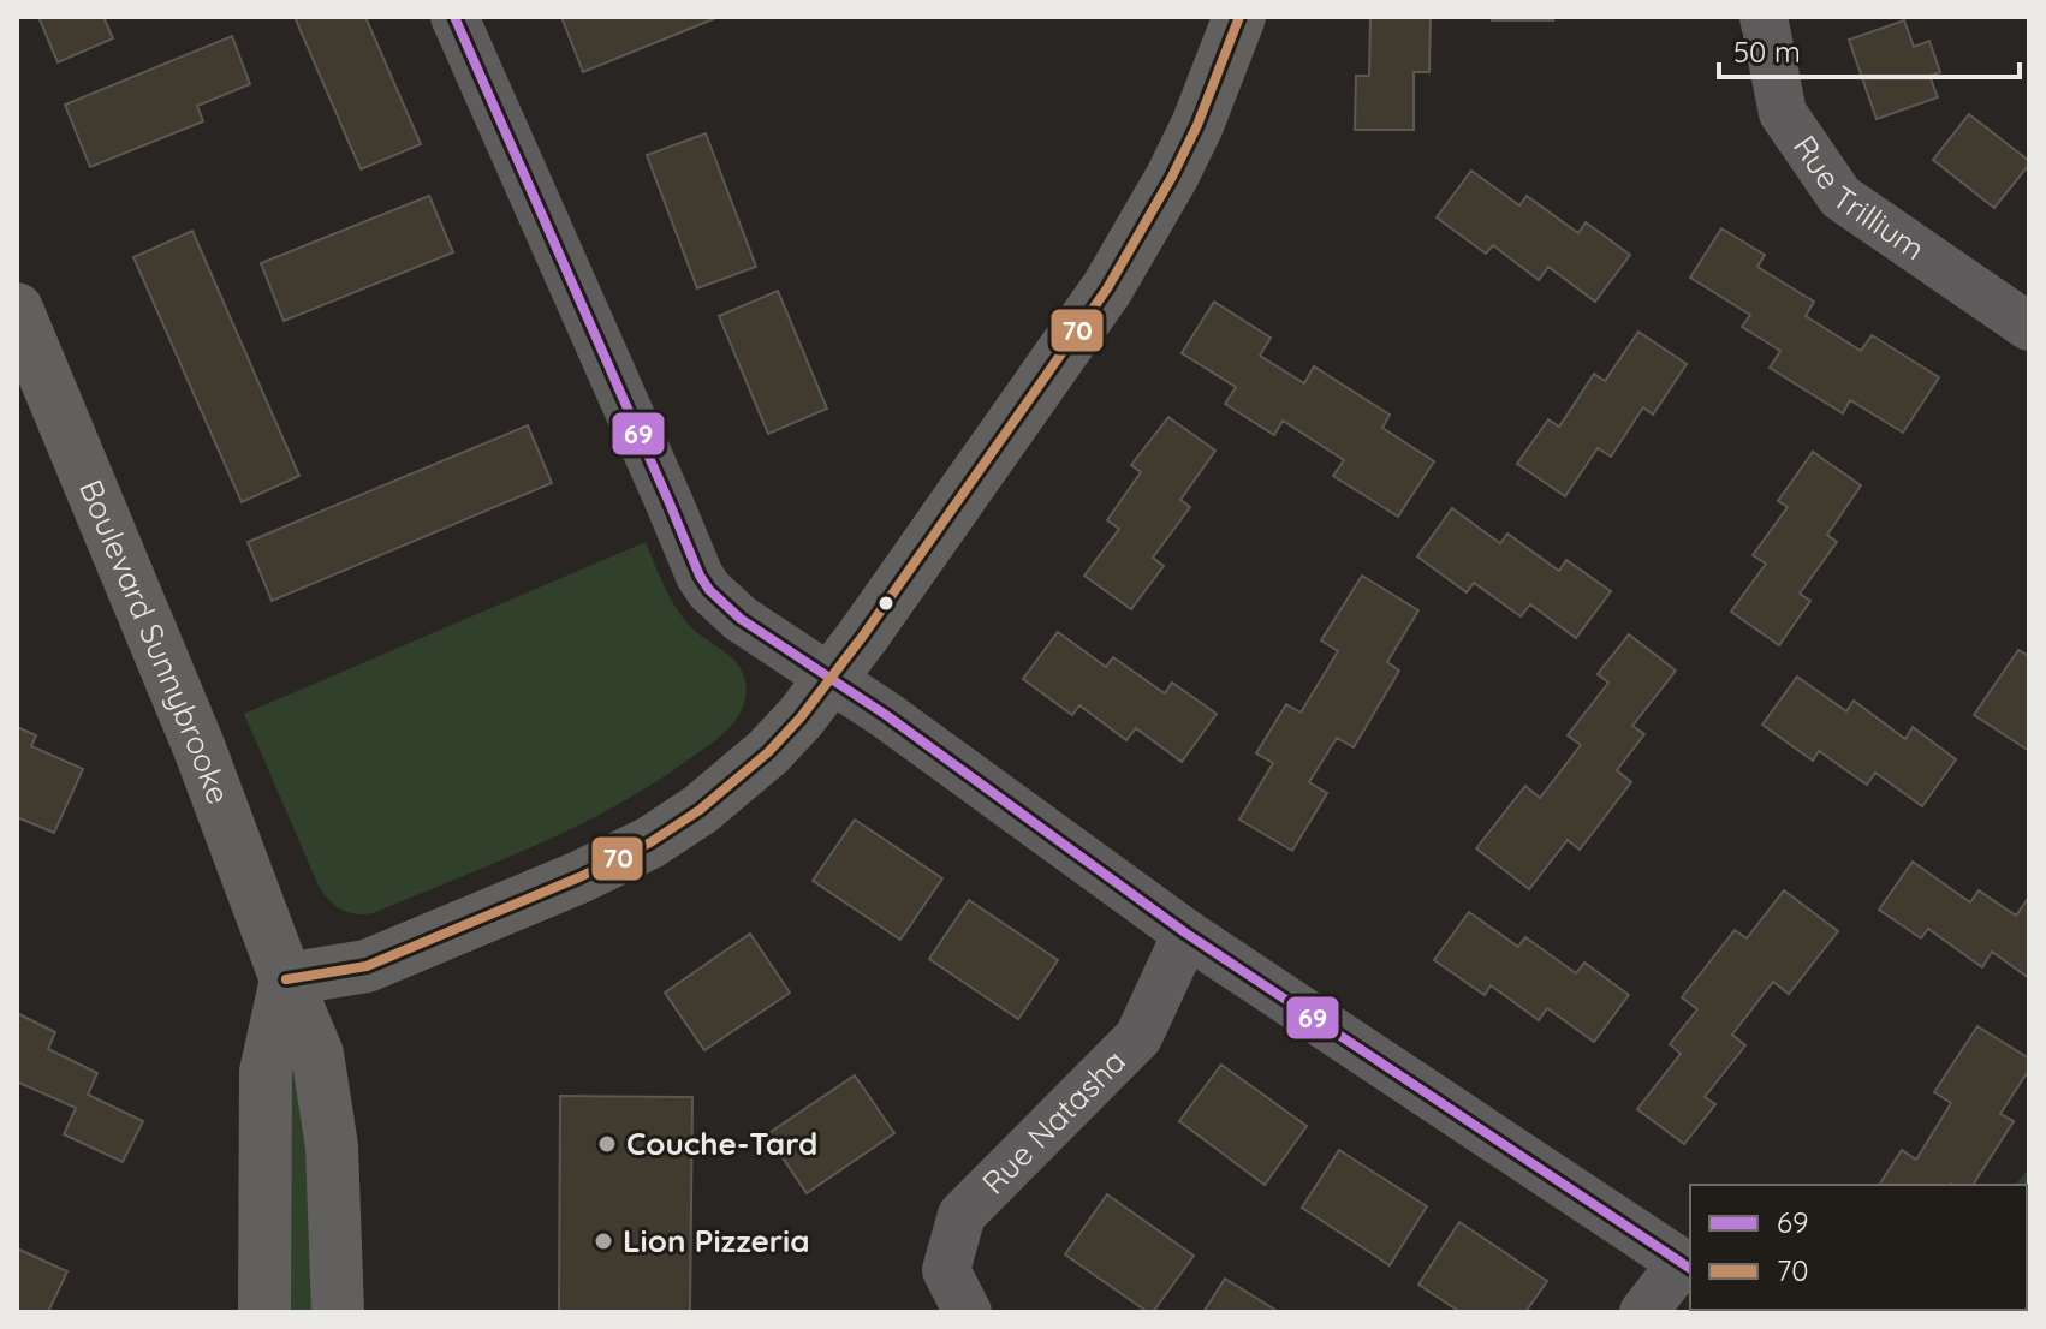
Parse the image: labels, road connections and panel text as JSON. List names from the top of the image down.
{
  "streets": {
    "street": ["Rue Trillium", "Boulevard Sunnybrooke", "Rue Natasha"]
  },
  "places": ["Couche-Tard", "Lion Pizzeria"],
  "lines": ["transit line 69", "transit line 70"],
  "legend": ["69", "70"],
  "scale_bar": "50 m"
}
